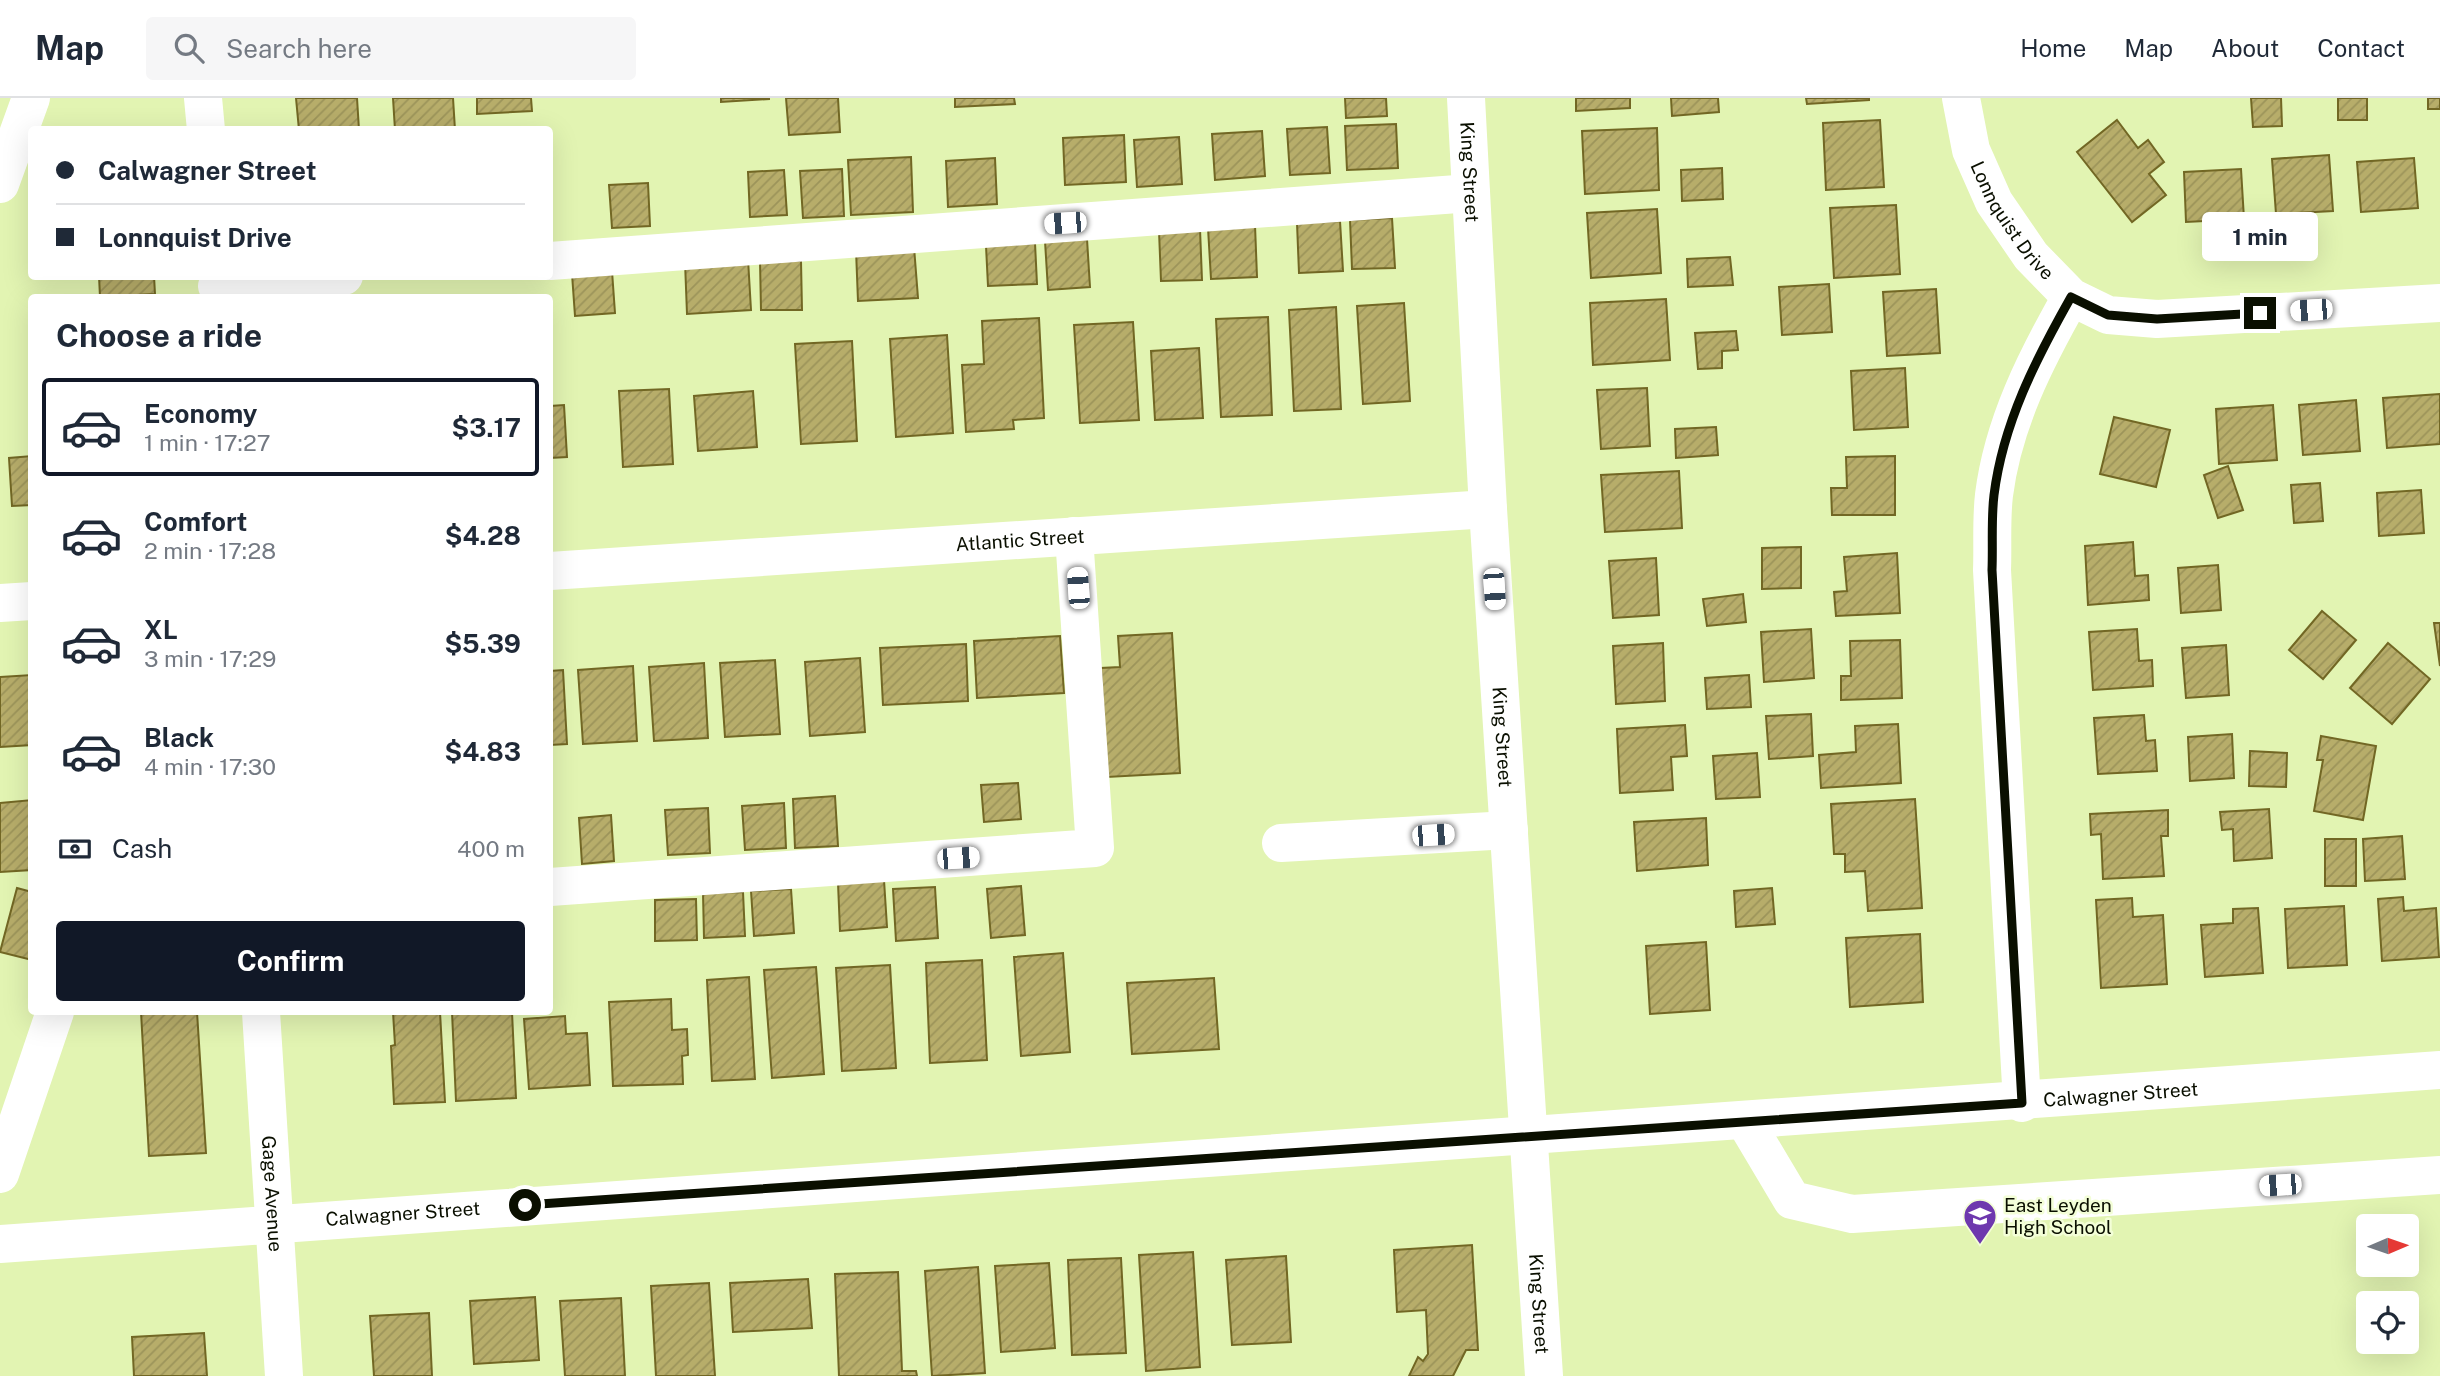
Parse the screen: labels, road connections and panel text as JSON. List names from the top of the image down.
{
  "streets": {
    "street": [
      "King Street",
      "Lonnquist Drive",
      "Atlantic Street",
      "Calwagner Street",
      "Gage Avenue"
    ]
  },
  "crossings": [
    ["King Street", "Atlantic Street"],
    ["King Street", "Calwagner Street"],
    ["Calwagner Street", "Gage Avenue"]
  ],
  "places": {
    "school or university": ["East Leyden High School"]
  },
  "north": "right",
  "page": {
    "header": "Map",
    "search": "Search here",
    "nav": [
      "Home",
      "Map",
      "About",
      "Contact"
    ],
    "banner": ["Calwagner Street", "Lonnquist Drive"],
    "bubble": "1 min",
    "heading": "Choose a ride",
    "list": [
      {
        "name": "Economy",
        "note": "1 min · 17:27",
        "value": "$3.17"
      },
      {
        "name": "Comfort",
        "note": "2 min · 17:28",
        "value": "$4.28"
      },
      {
        "name": "XL",
        "note": "3 min · 17:29",
        "value": "$5.39"
      },
      {
        "name": "Black",
        "note": "4 min · 17:30",
        "value": "$4.83"
      }
    ],
    "pay": ["Cash", "400 m"],
    "buttons": "Confirm"
  }
}
